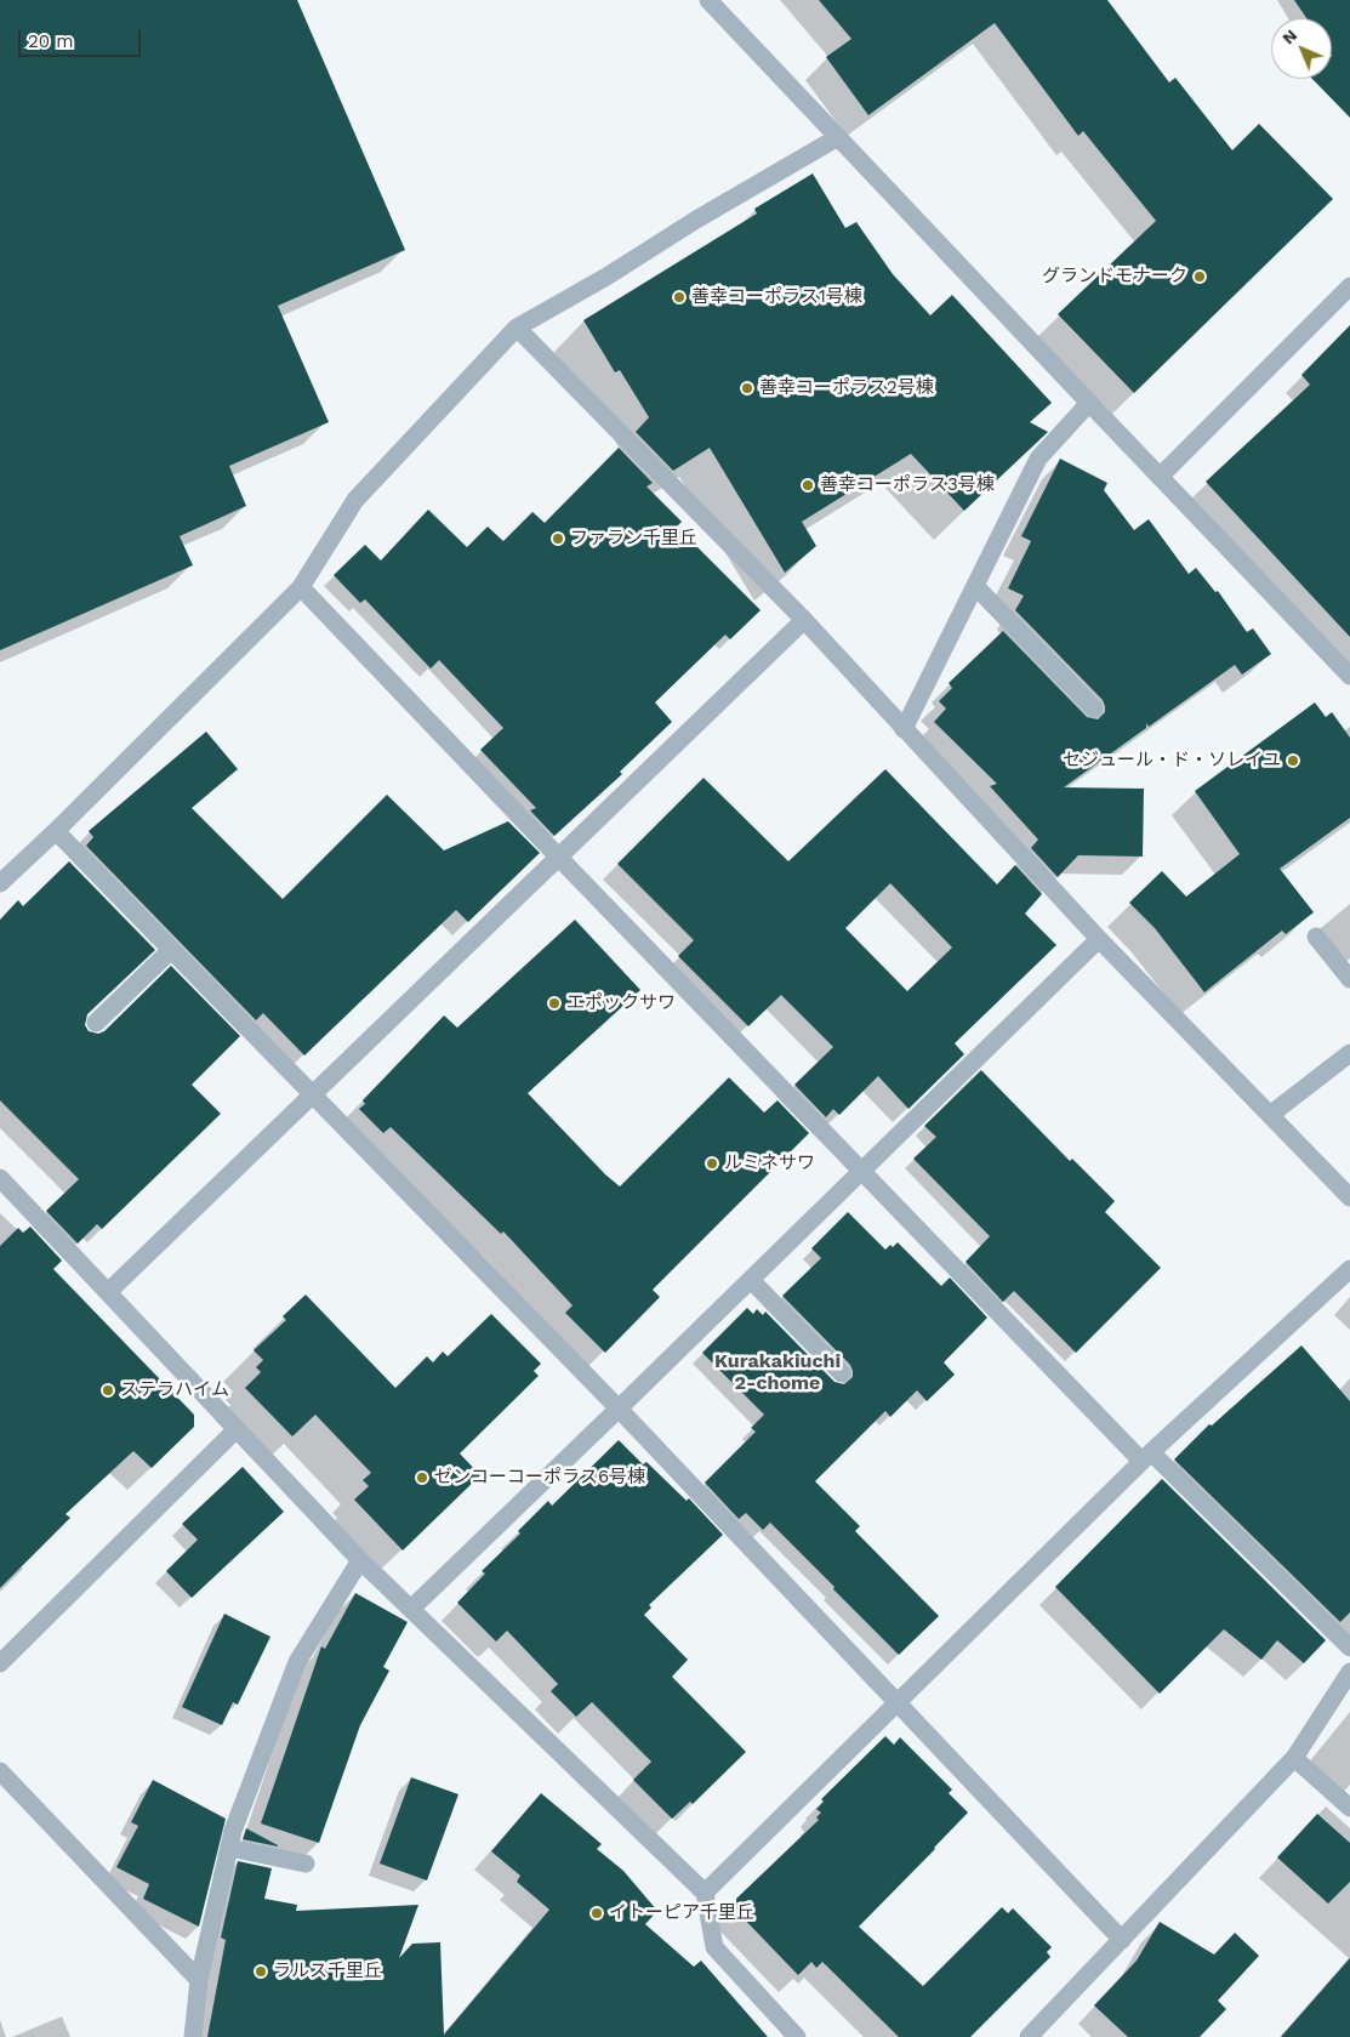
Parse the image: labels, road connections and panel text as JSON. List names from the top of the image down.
{
  "districts": ["Kurakakiuchi 2-chome"],
  "places": [
    "グランドモナーク",
    "善幸コーポラス1号棟",
    "善幸コーポラス2号棟",
    "善幸コーポラス3号棟",
    "ファラン千里丘",
    "セジュール・ド・ソレイユ",
    "エポックサワ",
    "ルミネサワ",
    "ステラハイム",
    "ゼンコーコーポラス6号棟",
    "イトーピア千里丘",
    "ラルス千里丘"
  ],
  "scale_bar": "20 m",
  "north": "top left"
}
